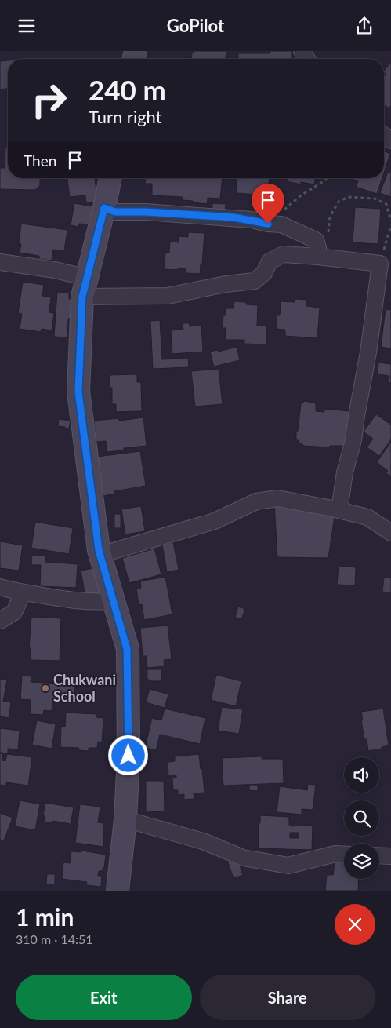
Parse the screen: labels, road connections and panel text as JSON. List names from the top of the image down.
{
  "places": ["Chukwani School"],
  "page": {
    "header": "GoPilot",
    "turn": ["240 m", "Turn right"],
    "then": "Then",
    "heading": ["1 min", "310 m · 14:51"],
    "buttons": ["Exit", "Share"]
  }
}
